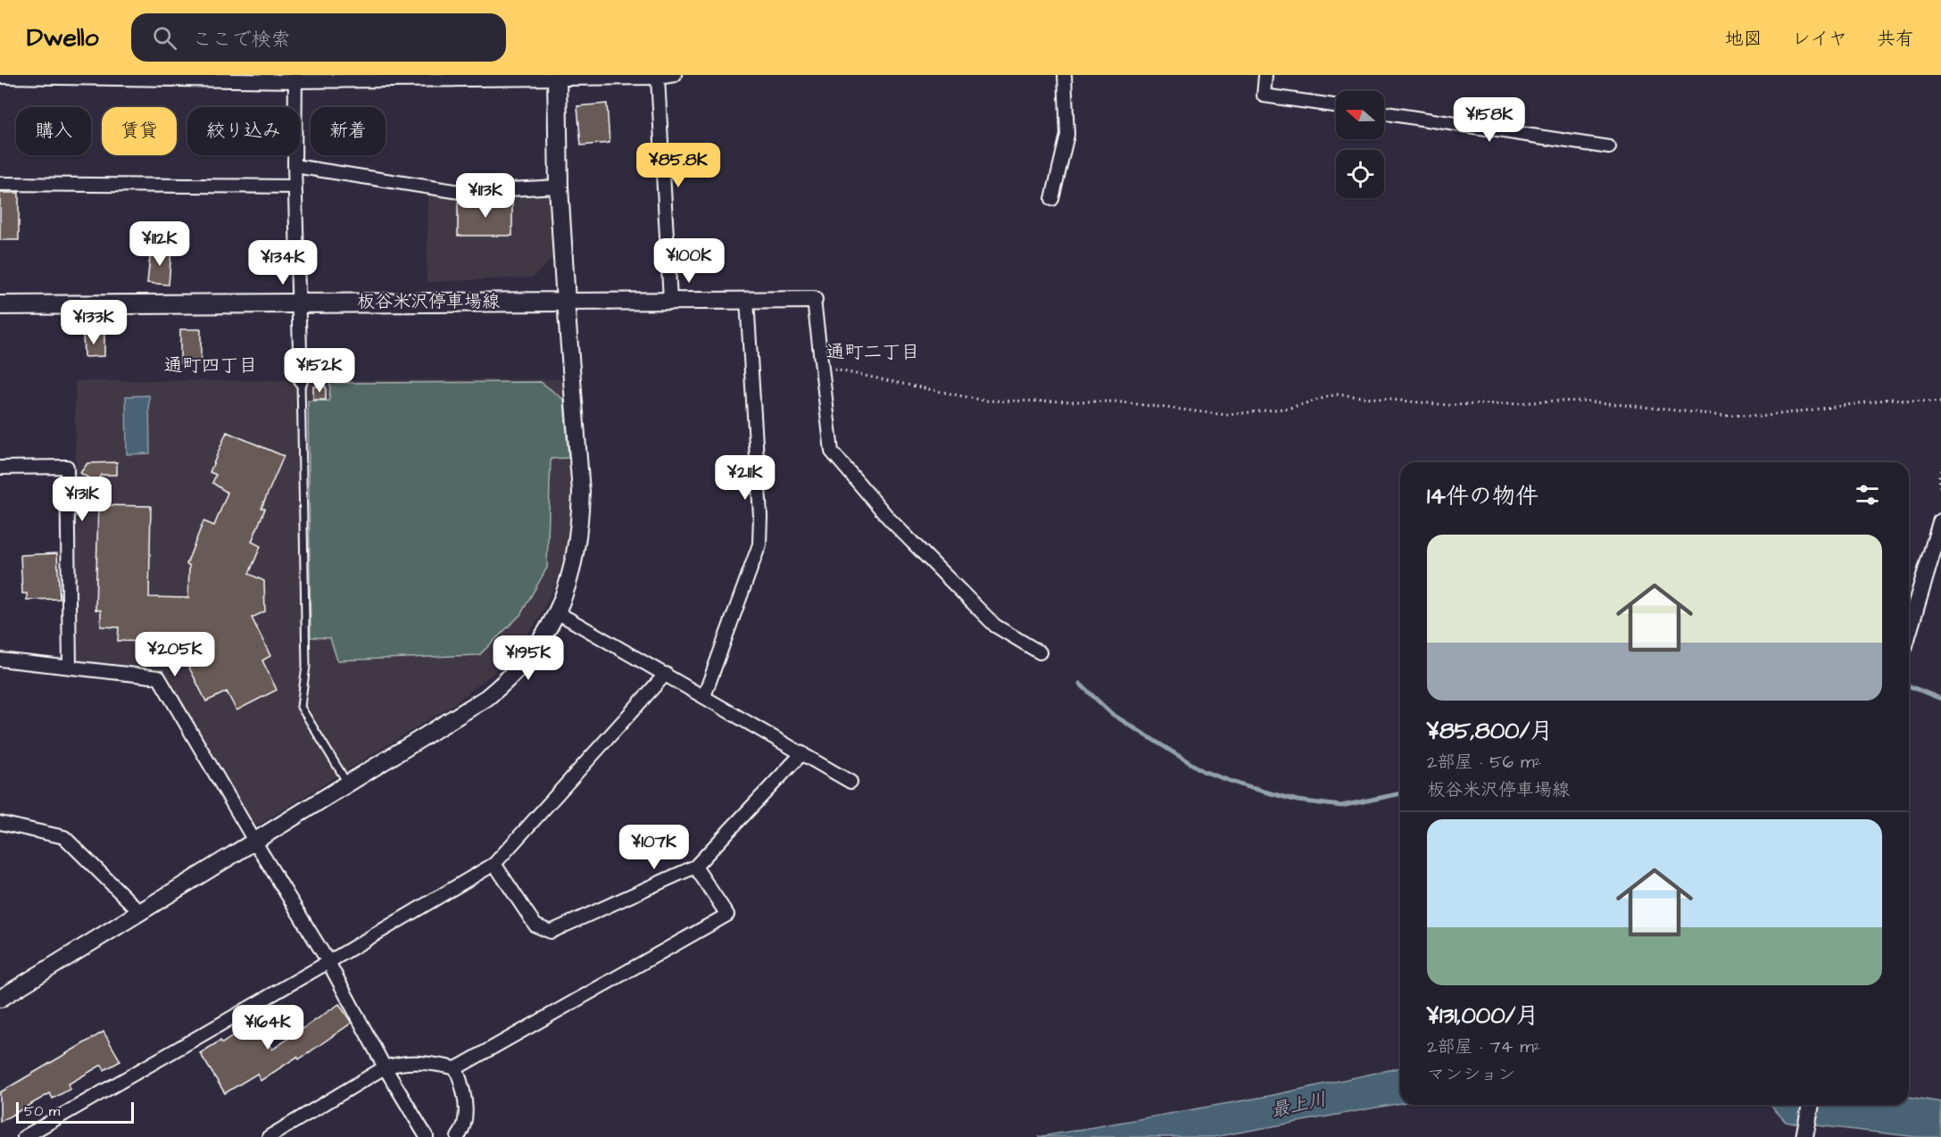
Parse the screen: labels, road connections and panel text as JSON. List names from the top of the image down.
{
  "streets": {
    "main road": ["板谷米沢停車場線"]
  },
  "districts": ["通町二丁目", "通町四丁目"],
  "water": ["最上川"],
  "scale_bar": "50 m",
  "north": "left",
  "page": {
    "header": "Dwello",
    "search": "ここで検索",
    "nav": ["地図", "レイヤ", "共有"],
    "price": [
      "¥158K",
      "¥85.8K",
      "¥113K",
      "¥112K",
      "¥100K",
      "¥134K",
      "¥133K",
      "¥152K",
      "¥211K",
      "¥131K",
      "¥205K",
      "¥195K",
      "¥107K",
      "¥164K"
    ],
    "chip": [
      "購入",
      "賃貸",
      "絞り込み",
      "新着"
    ],
    "heading": "14件の物件",
    "list": [
      {
        "name": "¥85,800/月",
        "note": "2部屋 · 56 m² · 板谷米沢停車場線"
      },
      {
        "name": "¥131,000/月",
        "note": "2部屋 · 74 m² · マンション"
      }
    ],
    "scale": "50 m"
  }
}
